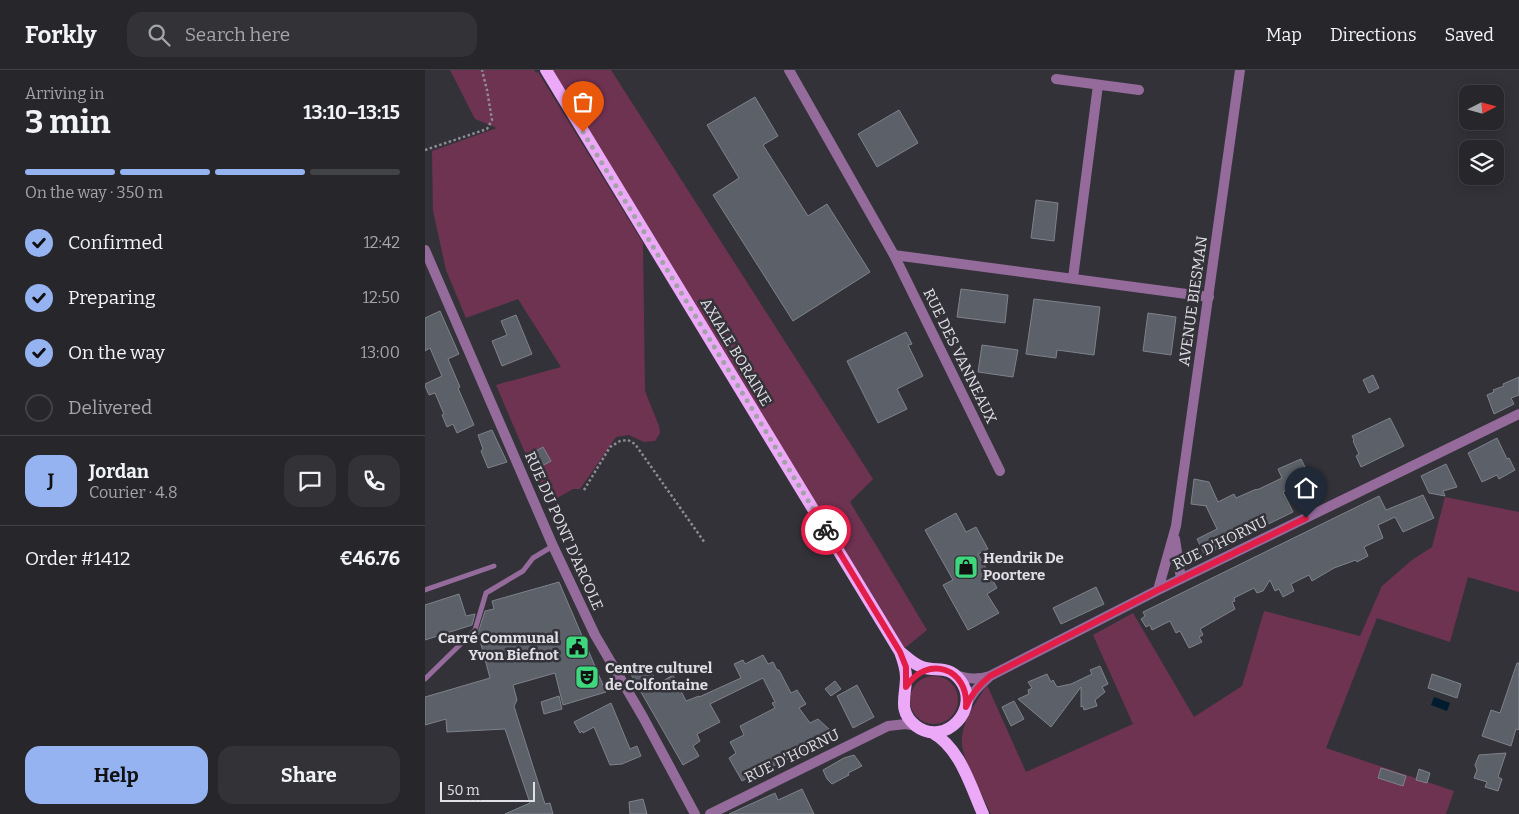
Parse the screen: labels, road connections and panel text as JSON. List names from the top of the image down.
{
  "streets": {
    "main road": ["AXIALE BORAINE"],
    "street": [
      "AVENUE BIESMAN",
      "RUE DES VANNEAUX",
      "RUE DU PONT D'ARCOLE",
      "RUE D'HORNU"
    ]
  },
  "crossings": [
    ["AVENUE BIESMAN", "RUE D'HORNU"]
  ],
  "places": {
    "shop": ["Hendrik De Poortere"],
    "public building": ["Carré Communal Yvon Biefnot"],
    "theatre": ["Centre culturel de Colfontaine"]
  },
  "scale_bar": "50 m",
  "north": "right",
  "page": {
    "header": "Forkly",
    "search": "Search here",
    "nav": ["Map", "Directions", "Saved"],
    "heading": ["3 min", "Arriving in", "13:10–13:15"],
    "panel": [
      "Jordan",
      "Courier · 4.8",
      "Order #1412",
      "€46.76"
    ],
    "bar": "On the way · 350 m",
    "list": [
      ["Confirmed", "12:42"],
      ["Preparing", "12:50"],
      ["On the way", "13:00"],
      "Delivered"
    ],
    "round": "J",
    "buttons": ["Help", "Share"],
    "scale": "50 m"
  }
}
